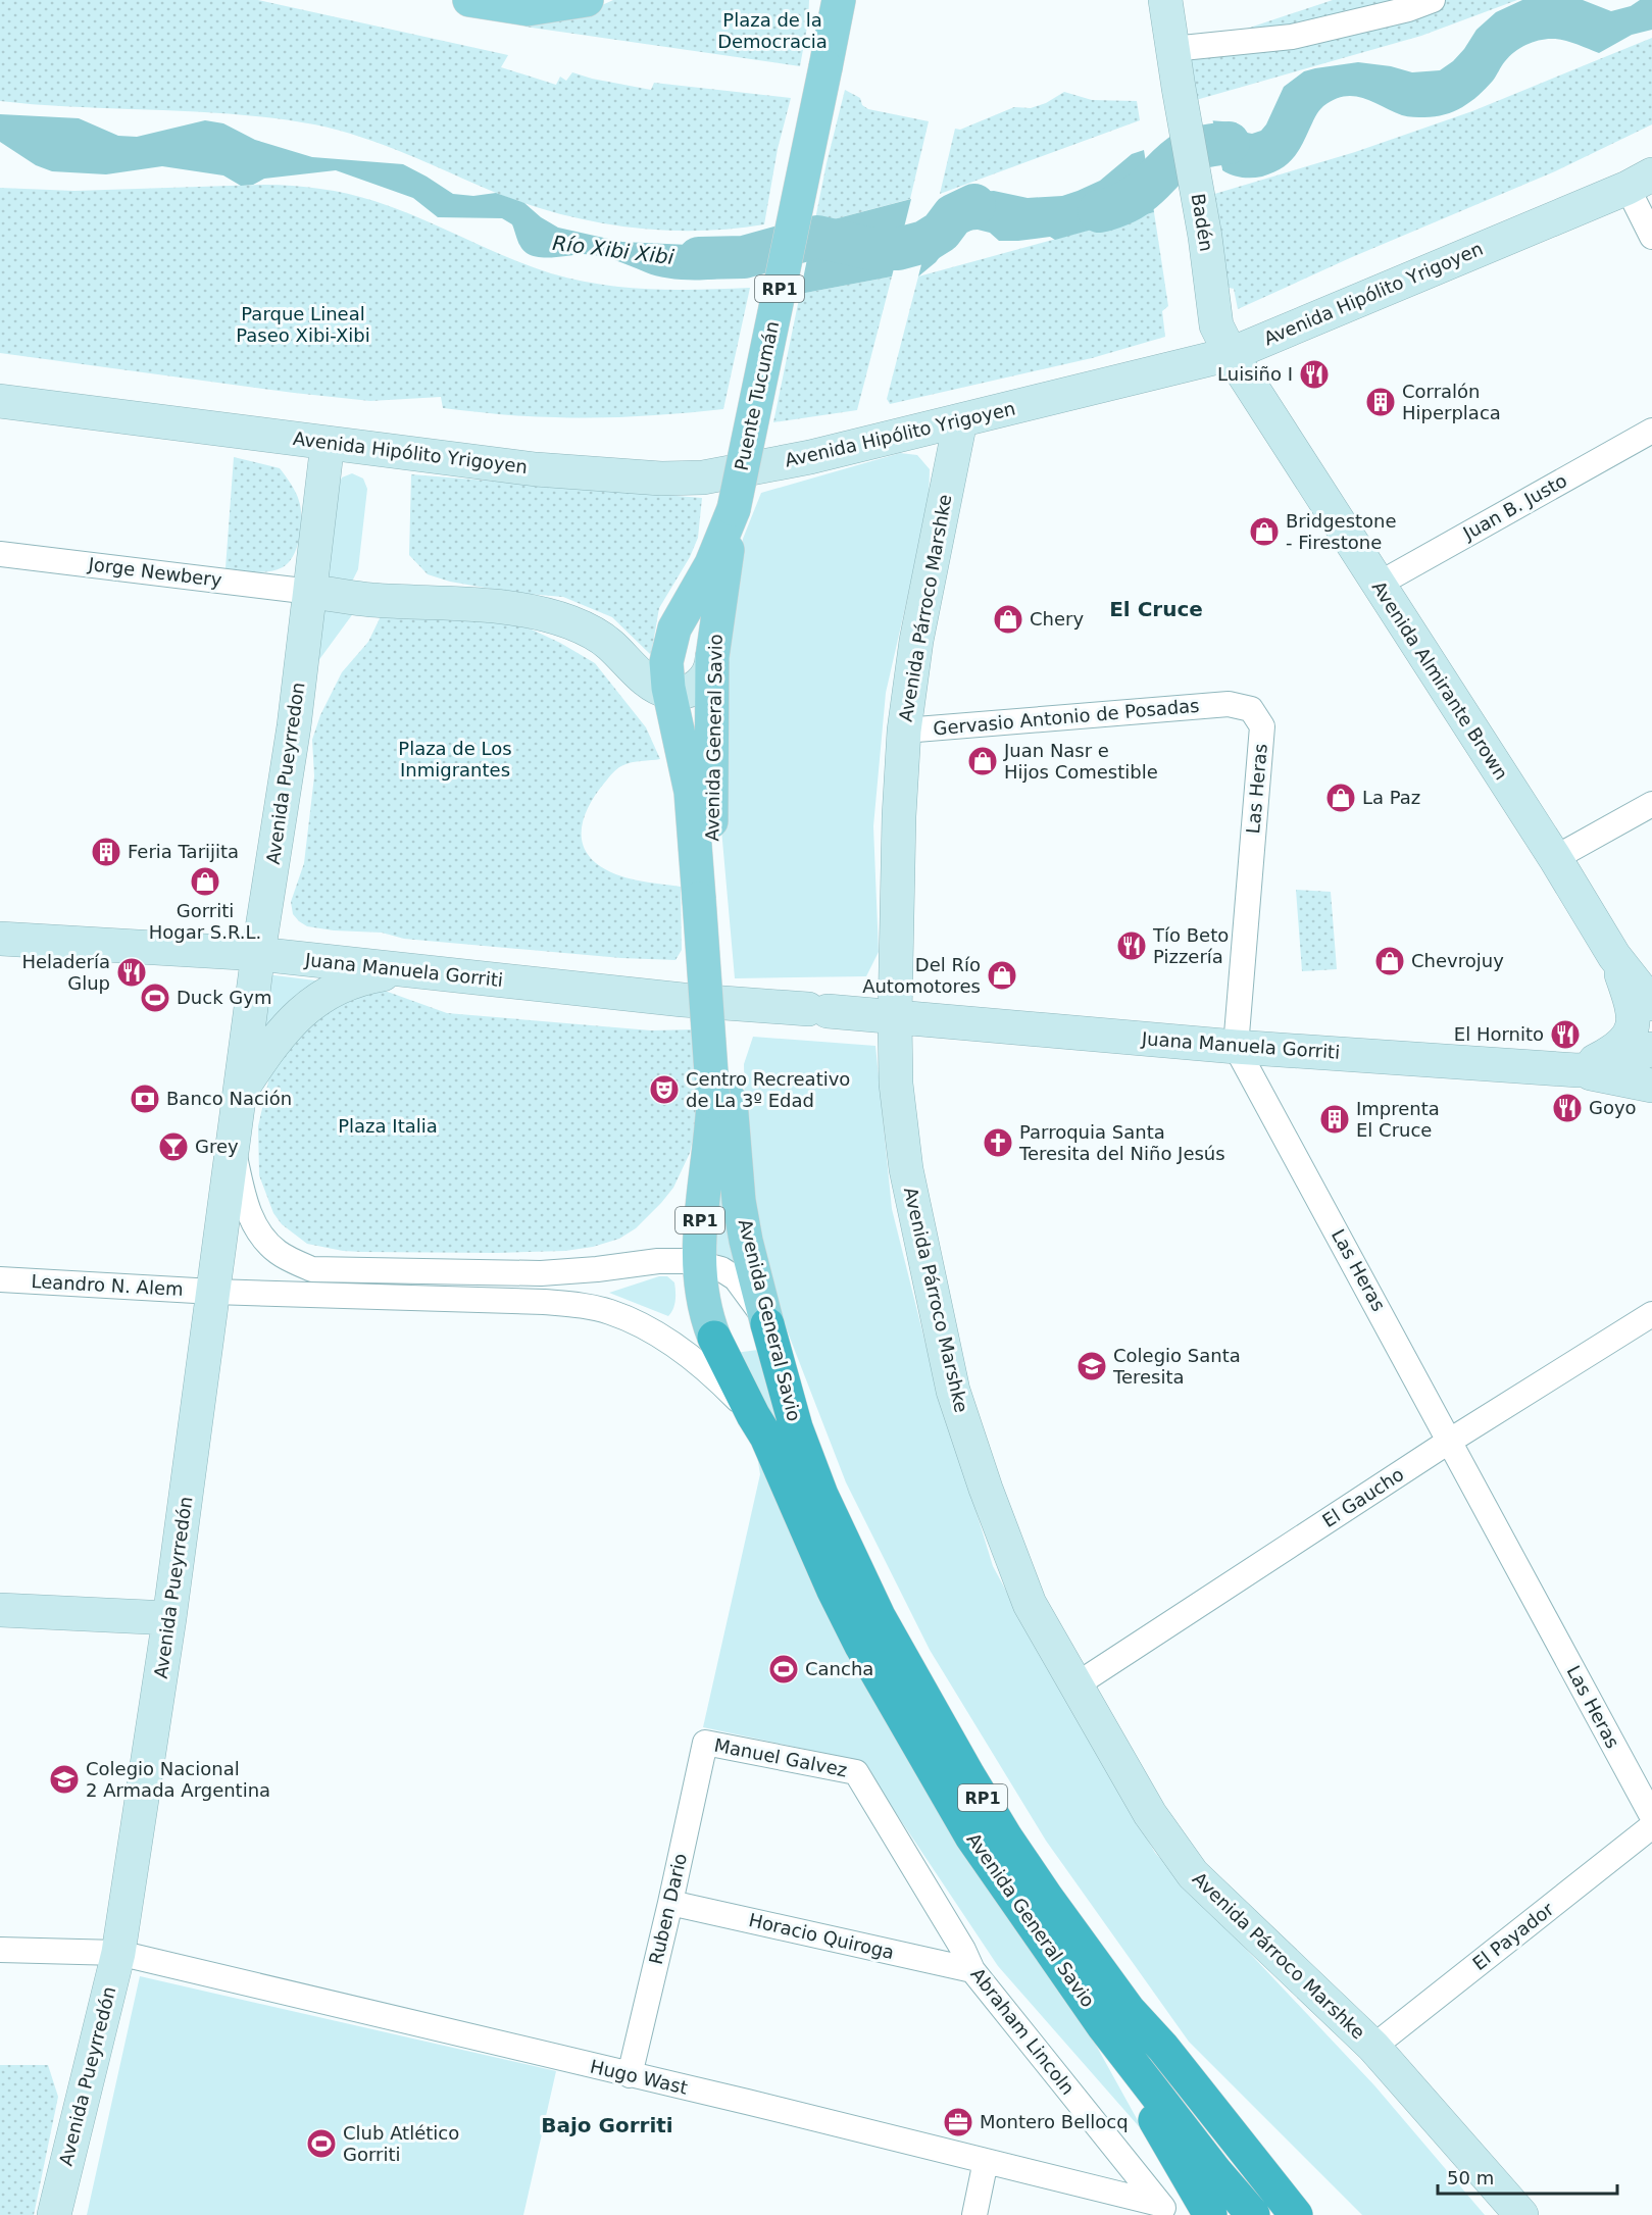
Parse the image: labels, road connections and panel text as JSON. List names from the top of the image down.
{
  "streets": {
    "highway": ["RP1", "Avenida General Savio"],
    "main road": [
      "Badén",
      "Avenida Hipólito Yrigoyen",
      "Puente Tucumán",
      "Avenida Párroco Marshke",
      "Avenida Almirante Brown",
      "Avenida Pueyrredon",
      "Juana Manuela Gorriti",
      "Avenida Pueyrredón"
    ],
    "street": [
      "Juan B. Justo",
      "Jorge Newbery",
      "Gervasio Antonio de Posadas",
      "Las Heras",
      "Leandro N. Alem",
      "El Gaucho",
      "Manuel Galvez",
      "Ruben Dario",
      "Horacio Quiroga",
      "El Payador",
      "Abraham Lincoln",
      "Hugo Wast"
    ]
  },
  "crossings": [
    ["Badén", "Avenida Hipólito Yrigoyen"],
    ["Badén", "Avenida Almirante Brown"],
    ["RP1", "Jorge Newbery"],
    ["RP1", "Avenida General Savio"],
    ["RP1", "Avenida Pueyrredon"],
    ["RP1", "Leandro N. Alem"],
    ["RP1", "Avenida Pueyrredón"],
    ["Avenida Hipólito Yrigoyen", "Avenida Párroco Marshke"],
    ["Avenida Hipólito Yrigoyen", "Avenida Almirante Brown"],
    ["Avenida Hipólito Yrigoyen", "Avenida Pueyrredon"],
    ["Puente Tucumán", "Avenida General Savio"],
    ["Juan B. Justo", "Avenida Almirante Brown"],
    ["Jorge Newbery", "Avenida Pueyrredon"],
    ["Avenida Párroco Marshke", "Gervasio Antonio de Posadas"],
    ["Avenida Párroco Marshke", "Juana Manuela Gorriti"],
    ["Avenida Párroco Marshke", "El Gaucho"],
    ["Avenida Párroco Marshke", "El Payador"],
    ["Gervasio Antonio de Posadas", "Las Heras"],
    ["Avenida Pueyrredon", "Juana Manuela Gorriti"],
    ["Avenida Pueyrredon", "Avenida Pueyrredón"],
    ["Las Heras", "Juana Manuela Gorriti"],
    ["Las Heras", "El Gaucho"],
    ["Juana Manuela Gorriti", "Avenida Pueyrredón"],
    ["Leandro N. Alem", "Avenida Pueyrredón"],
    ["Avenida Pueyrredón", "Hugo Wast"],
    ["Manuel Galvez", "Ruben Dario"],
    ["Manuel Galvez", "Abraham Lincoln"],
    ["Ruben Dario", "Horacio Quiroga"],
    ["Ruben Dario", "Hugo Wast"],
    ["Horacio Quiroga", "Abraham Lincoln"],
    ["Abraham Lincoln", "Hugo Wast"]
  ],
  "districts": ["El Cruce", "Bajo Gorriti"],
  "water": ["Río Xibi Xibi"],
  "parks": [
    "Plaza de la Democracia",
    "Parque Lineal Paseo Xibi-Xibi",
    "Plaza de Los Inmigrantes",
    "Plaza Italia"
  ],
  "places": {
    "restaurant": [
      "Luisiño I",
      "Tío Beto Pizzería",
      "Heladería Glup",
      "El Hornito",
      "Goyo"
    ],
    "building": ["Corralón Hiperplaca", "Feria Tarijita", "Imprenta El Cruce"],
    "shop": [
      "Bridgestone - Firestone",
      "Chery",
      "Juan Nasr e Hijos Comestible",
      "La Paz",
      "Gorriti Hogar S.R.L.",
      "Chevrojuy",
      "Del Río Automotores"
    ],
    "sports": ["Duck Gym", "Cancha", "Club Atlético Gorriti"],
    "theatre": ["Centro Recreativo de La 3º Edad"],
    "bank": ["Banco Nación"],
    "church": ["Parroquia Santa Teresita del Niño Jesús"],
    "bar": ["Grey"],
    "school or university": ["Colegio Santa Teresita", "Colegio Nacional 2 Armada Argentina"],
    "office": ["Montero Bellocq"]
  },
  "scale_bar": "50 m"
}
